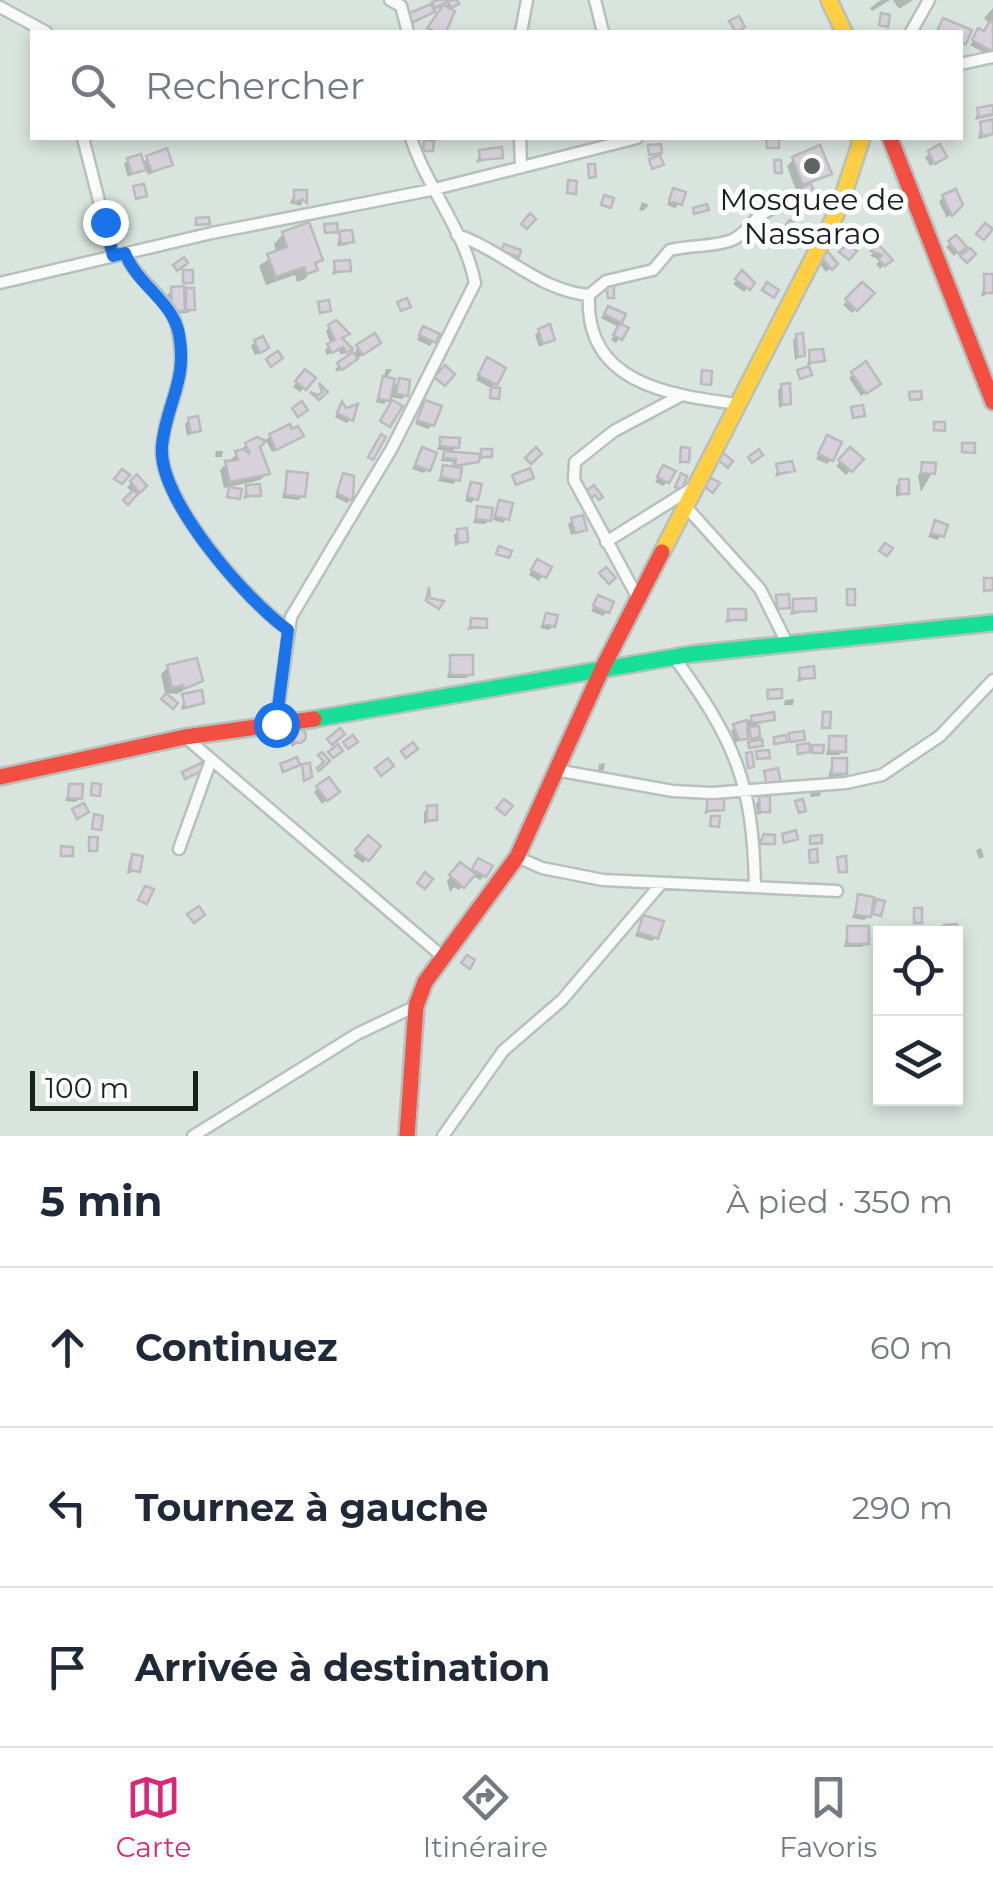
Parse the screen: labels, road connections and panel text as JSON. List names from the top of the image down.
{
  "places": ["Mosquee de Nassarao"],
  "scale_bar": "100 m",
  "page": {
    "search": "Rechercher",
    "scale": "100 m",
    "heading": ["5 min", "À pied · 350 m"],
    "list": [
      ["Continuez", "60 m"],
      ["Tournez à gauche", "290 m"],
      "Arrivée à destination"
    ],
    "nav": ["Carte", "Itinéraire", "Favoris"]
  }
}
